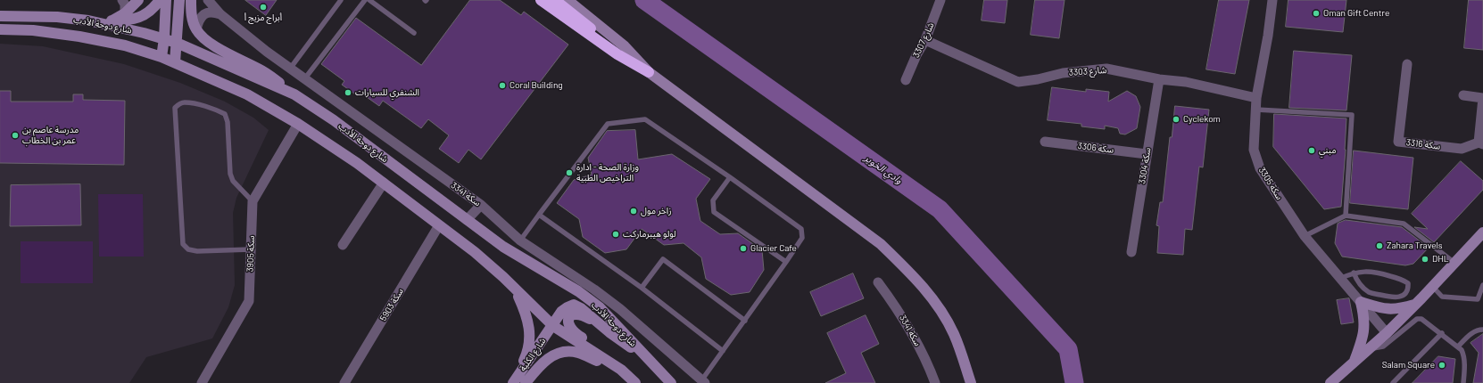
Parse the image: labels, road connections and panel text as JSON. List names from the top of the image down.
{
  "streets": {
    "main road": ["شارع دوحة الأدب", "شارع الكلية"],
    "street": [
      "3307 شارع",
      "3303 شارع",
      "سكة 3316",
      "سكة 3306",
      "سكة 3304",
      "3305 سكة",
      "سكة 3341",
      "سكة 3905",
      "سكة 5903"
    ]
  },
  "crossings": [
    ["شارع دوحة الأدب", "سكة 3905"],
    ["شارع دوحة الأدب", "سكة 5903"],
    ["شارع دوحة الأدب", "شارع الكلية"],
    ["3307 شارع", "3303 شارع"],
    ["3303 شارع", "سكة 3304"],
    ["3303 شارع", "3305 سكة"],
    ["سكة 3306", "سكة 3304"]
  ],
  "water": ["وادي الخوير"],
  "places": [
    "أبراج مزيج أ",
    "Oman Gift Centre",
    "Coral Building",
    "الشنفري للسيارات",
    "Cyclekom",
    "مدرسة عاصم بن عمر بن الخطاب",
    "مبني",
    "وزارة الصحة - ادارة التراخيص الطبية",
    "زاخر مول",
    "لولو هيبرماركت",
    "Zahara Travels",
    "Glacier Cafe",
    "DHL",
    "Salam Square"
  ]
}
